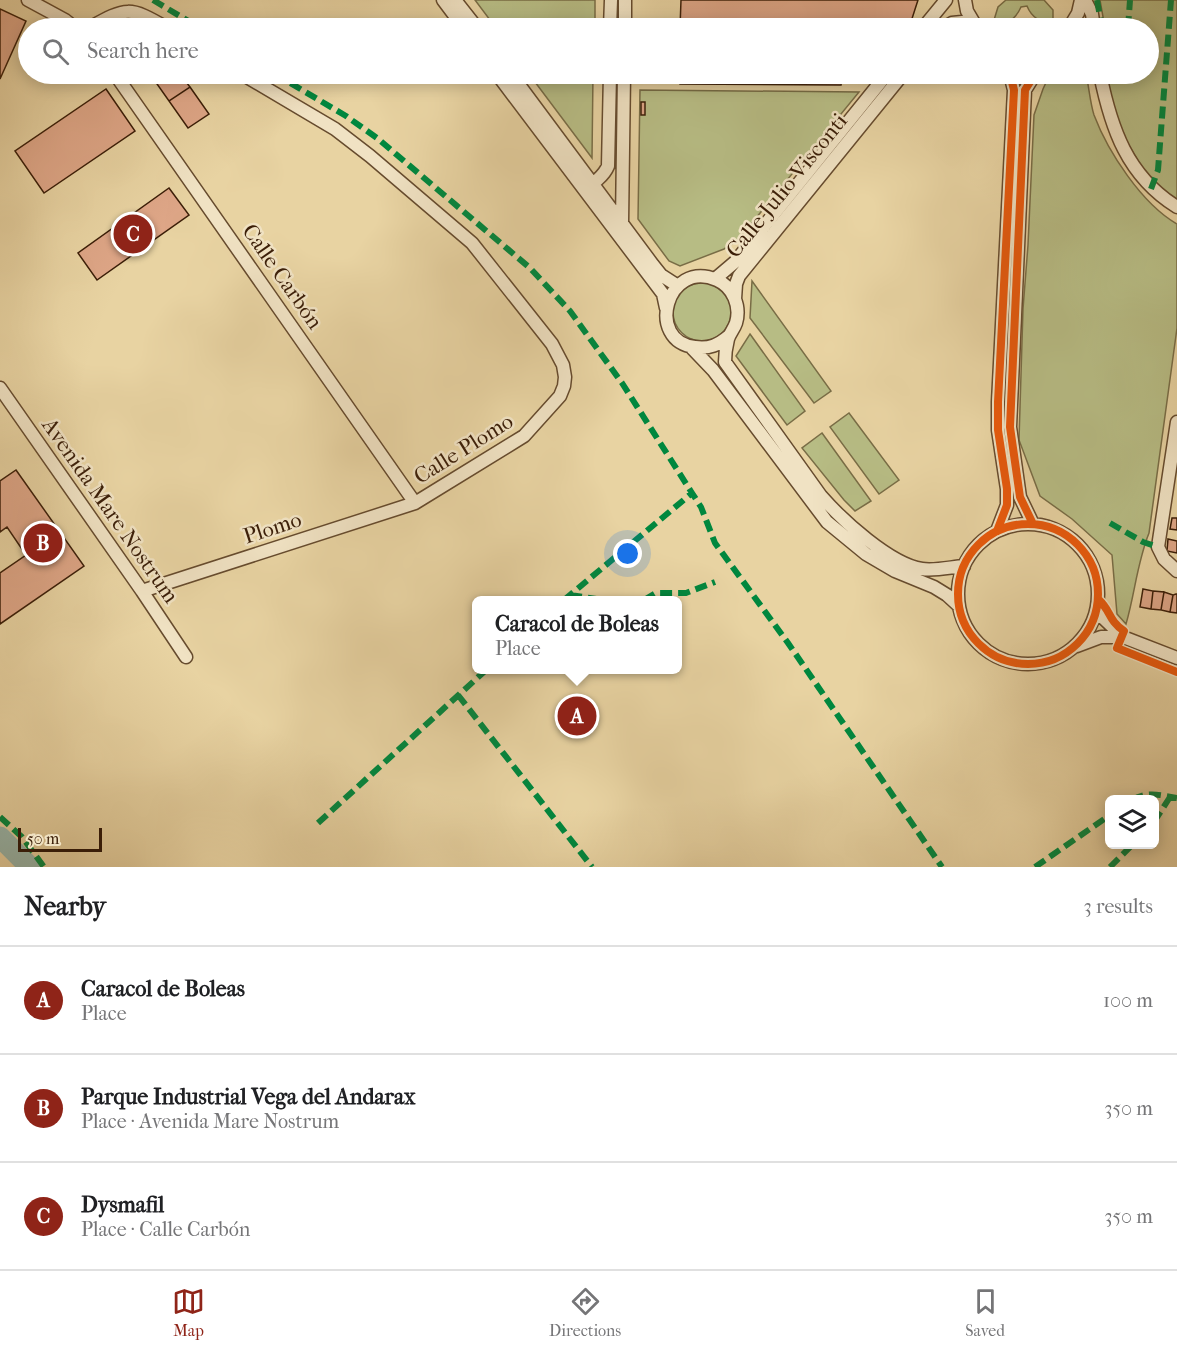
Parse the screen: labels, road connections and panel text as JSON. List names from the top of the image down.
{
  "streets": {
    "street": [
      "Calle Julio Visconti",
      "Calle Carbón",
      "Calle Plomo",
      "Avenida Mare Nostrum",
      "Plomo"
    ]
  },
  "crossings": [
    ["Calle Carbón", "Calle Plomo"],
    ["Calle Carbón", "Plomo"],
    ["Calle Plomo", "Plomo"],
    ["Avenida Mare Nostrum", "Plomo"]
  ],
  "scale_bar": "50 m",
  "page": {
    "search": "Search here",
    "pins": ["C", "B", "A"],
    "popup": ["Caracol de Boleas", "Place"],
    "scale": "50 m",
    "heading": ["Nearby", "3 results"],
    "list": [
      {
        "mark": "A",
        "name": "Caracol de Boleas",
        "note": "Place",
        "value": "100 m"
      },
      {
        "mark": "B",
        "name": "Parque Industrial Vega del Andarax",
        "note": "Place · Avenida Mare Nostrum",
        "value": "350 m"
      },
      {
        "mark": "C",
        "name": "Dysmafil",
        "note": "Place · Calle Carbón",
        "value": "350 m"
      }
    ],
    "nav": ["Map", "Directions", "Saved"]
  }
}
